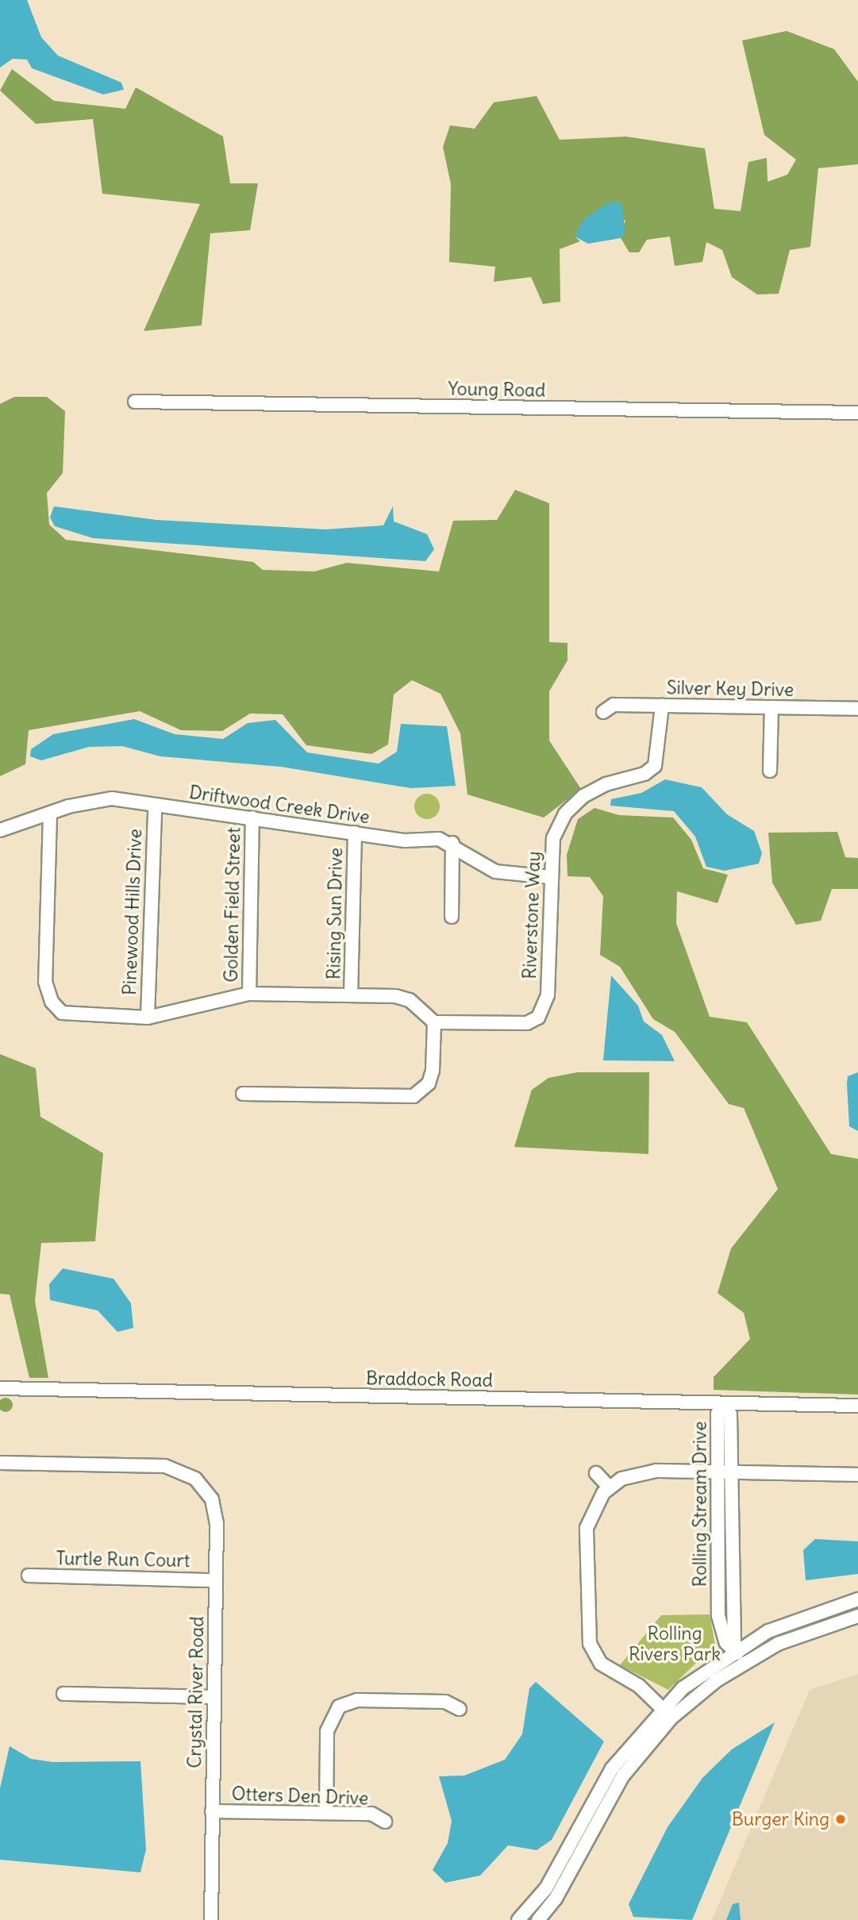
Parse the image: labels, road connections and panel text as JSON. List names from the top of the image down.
{
  "streets": {
    "street": [
      "Young Road",
      "Silver Key Drive",
      "Driftwood Creek Drive",
      "Golden Field Street",
      "Pinewood Hills Drive",
      "Rising Sun Drive",
      "Riverstone Way",
      "Braddock Road",
      "Rolling Stream Drive",
      "Turtle Run Court",
      "Crystal River Road",
      "Otters Den Drive"
    ]
  },
  "crossings": [
    ["Silver Key Drive", "Riverstone Way"],
    ["Driftwood Creek Drive", "Golden Field Street"],
    ["Driftwood Creek Drive", "Pinewood Hills Drive"],
    ["Driftwood Creek Drive", "Rising Sun Drive"],
    ["Driftwood Creek Drive", "Riverstone Way"],
    ["Braddock Road", "Rolling Stream Drive"],
    ["Turtle Run Court", "Crystal River Road"],
    ["Crystal River Road", "Otters Den Drive"]
  ],
  "parks": ["Rolling Rivers Park"],
  "places": ["Burger King"]
}
